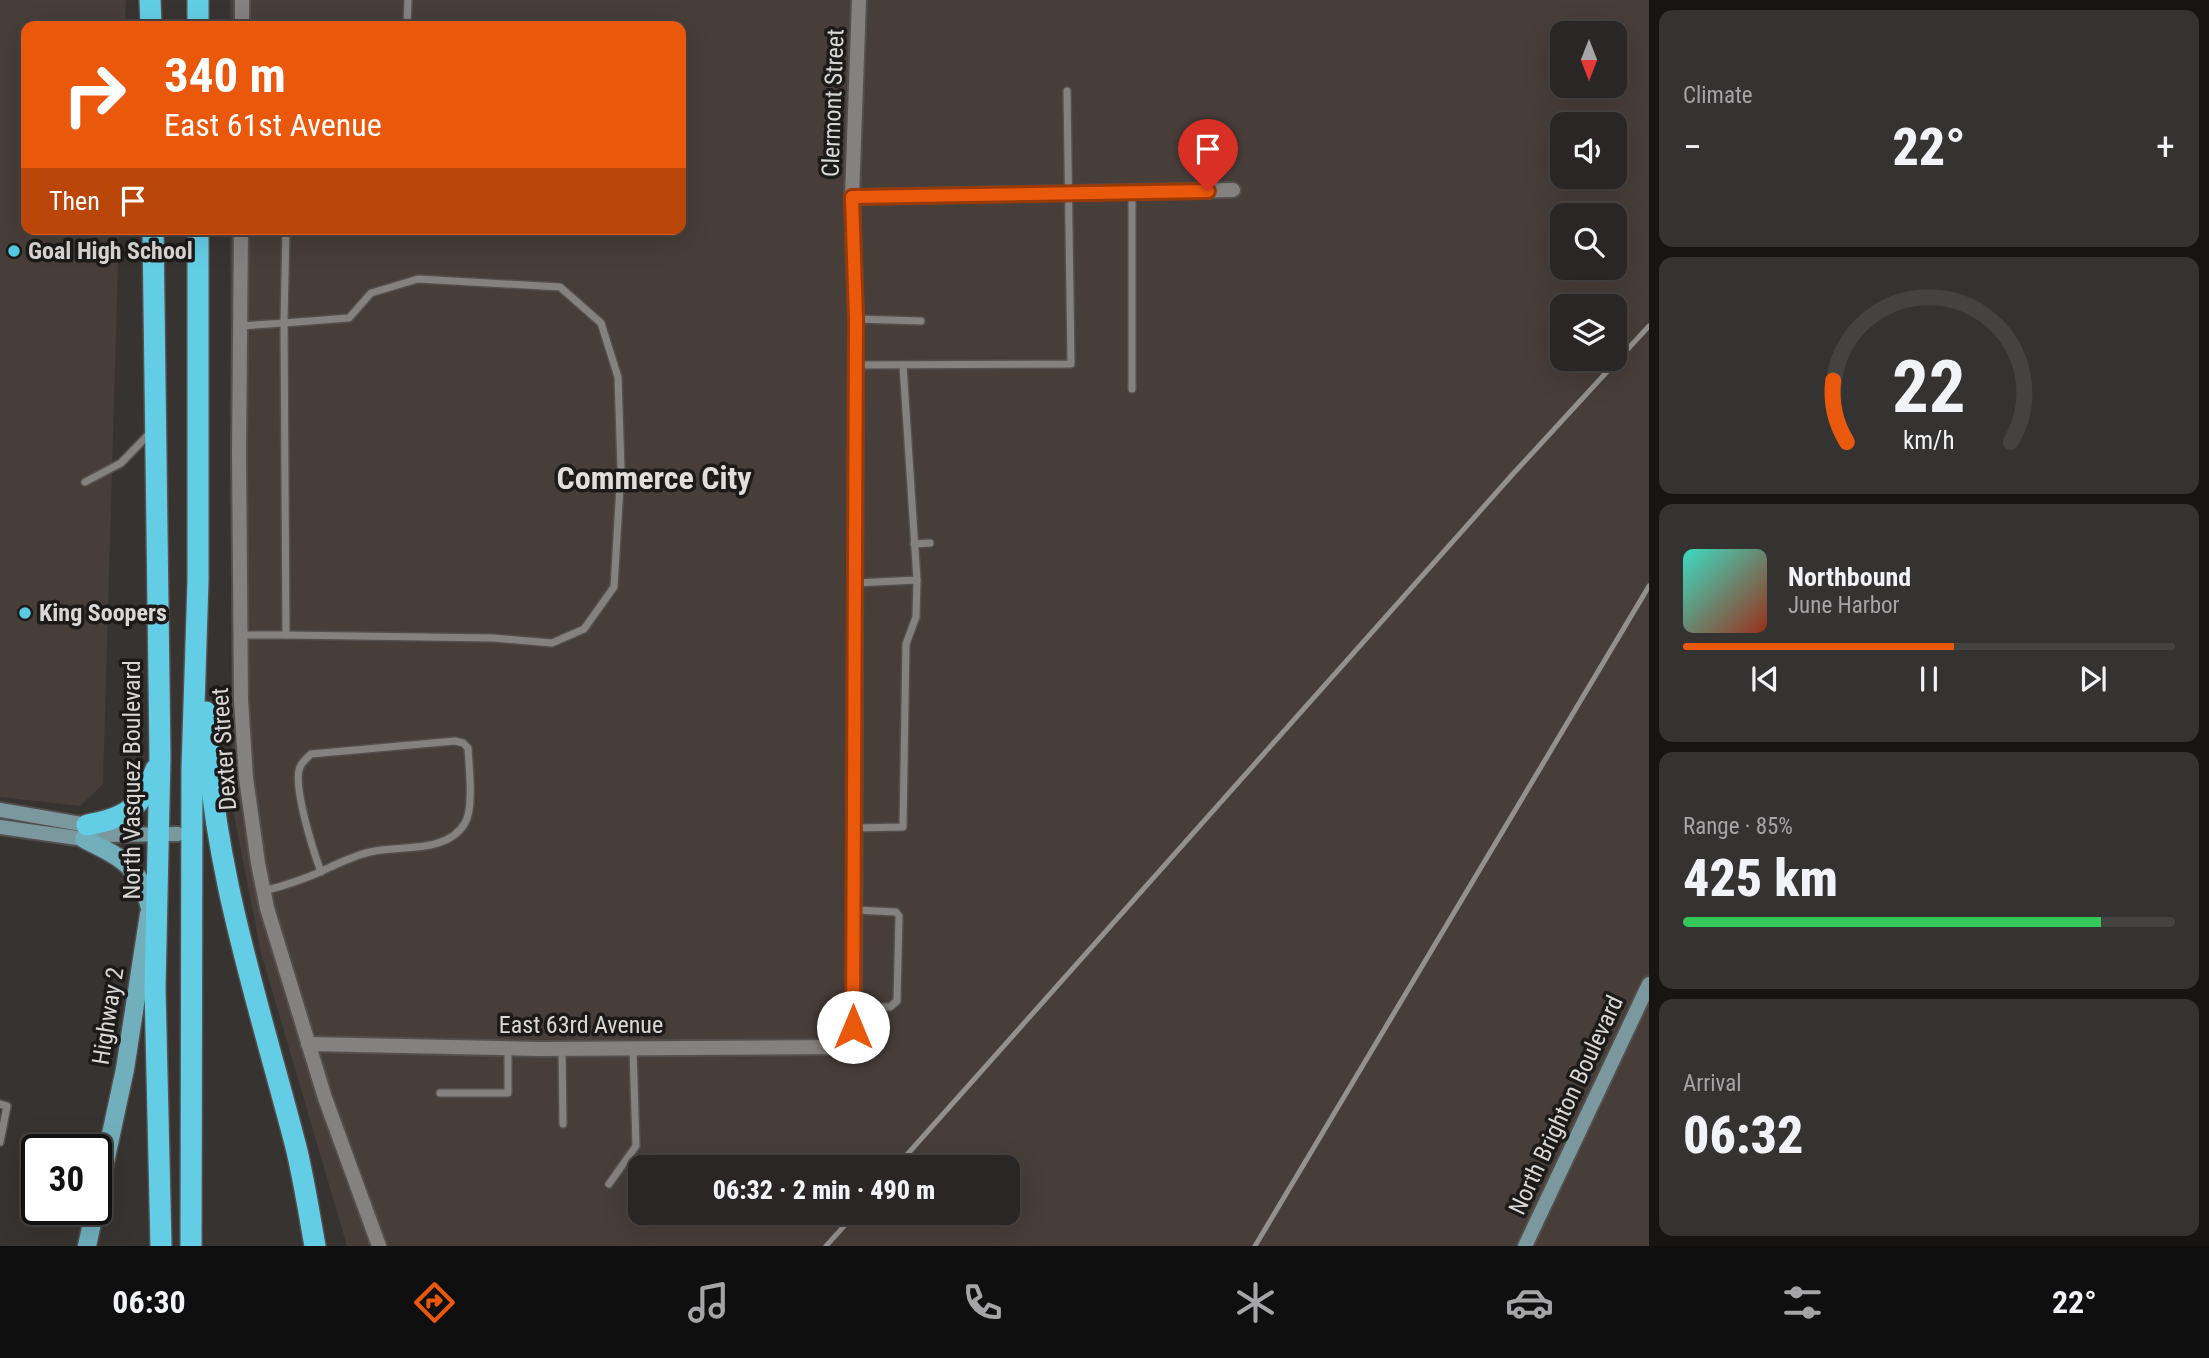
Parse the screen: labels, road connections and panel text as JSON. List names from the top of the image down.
{
  "streets": {
    "highway": ["North Vasquez Boulevard"],
    "main road": ["Highway 2", "North Brighton Boulevard"],
    "street": ["Clermont Street", "Dexter Street", "East 63rd Avenue"]
  },
  "crossings": [
    ["Clermont Street", "East 63rd Avenue"],
    ["Dexter Street", "East 63rd Avenue"],
    ["North Vasquez Boulevard", "Highway 2"]
  ],
  "districts": ["Commerce City"],
  "places": ["Goal High School", "King Soopers"],
  "north": "bottom",
  "page": {
    "tile": [
      "Climate",
      ["Range · 85%", "425 km"],
      ["Arrival", "06:32"]
    ],
    "turn": ["340 m", "East 61st Avenue"],
    "heat": ["−", "22°", "+"],
    "then": "Then",
    "song": ["Northbound", "June Harbor"],
    "limit": "30",
    "trip": "06:32 · 2 min · 490 m",
    "tabs": ["06:30", "22°"],
    "gauge": ["22", "km/h"]
  }
}
